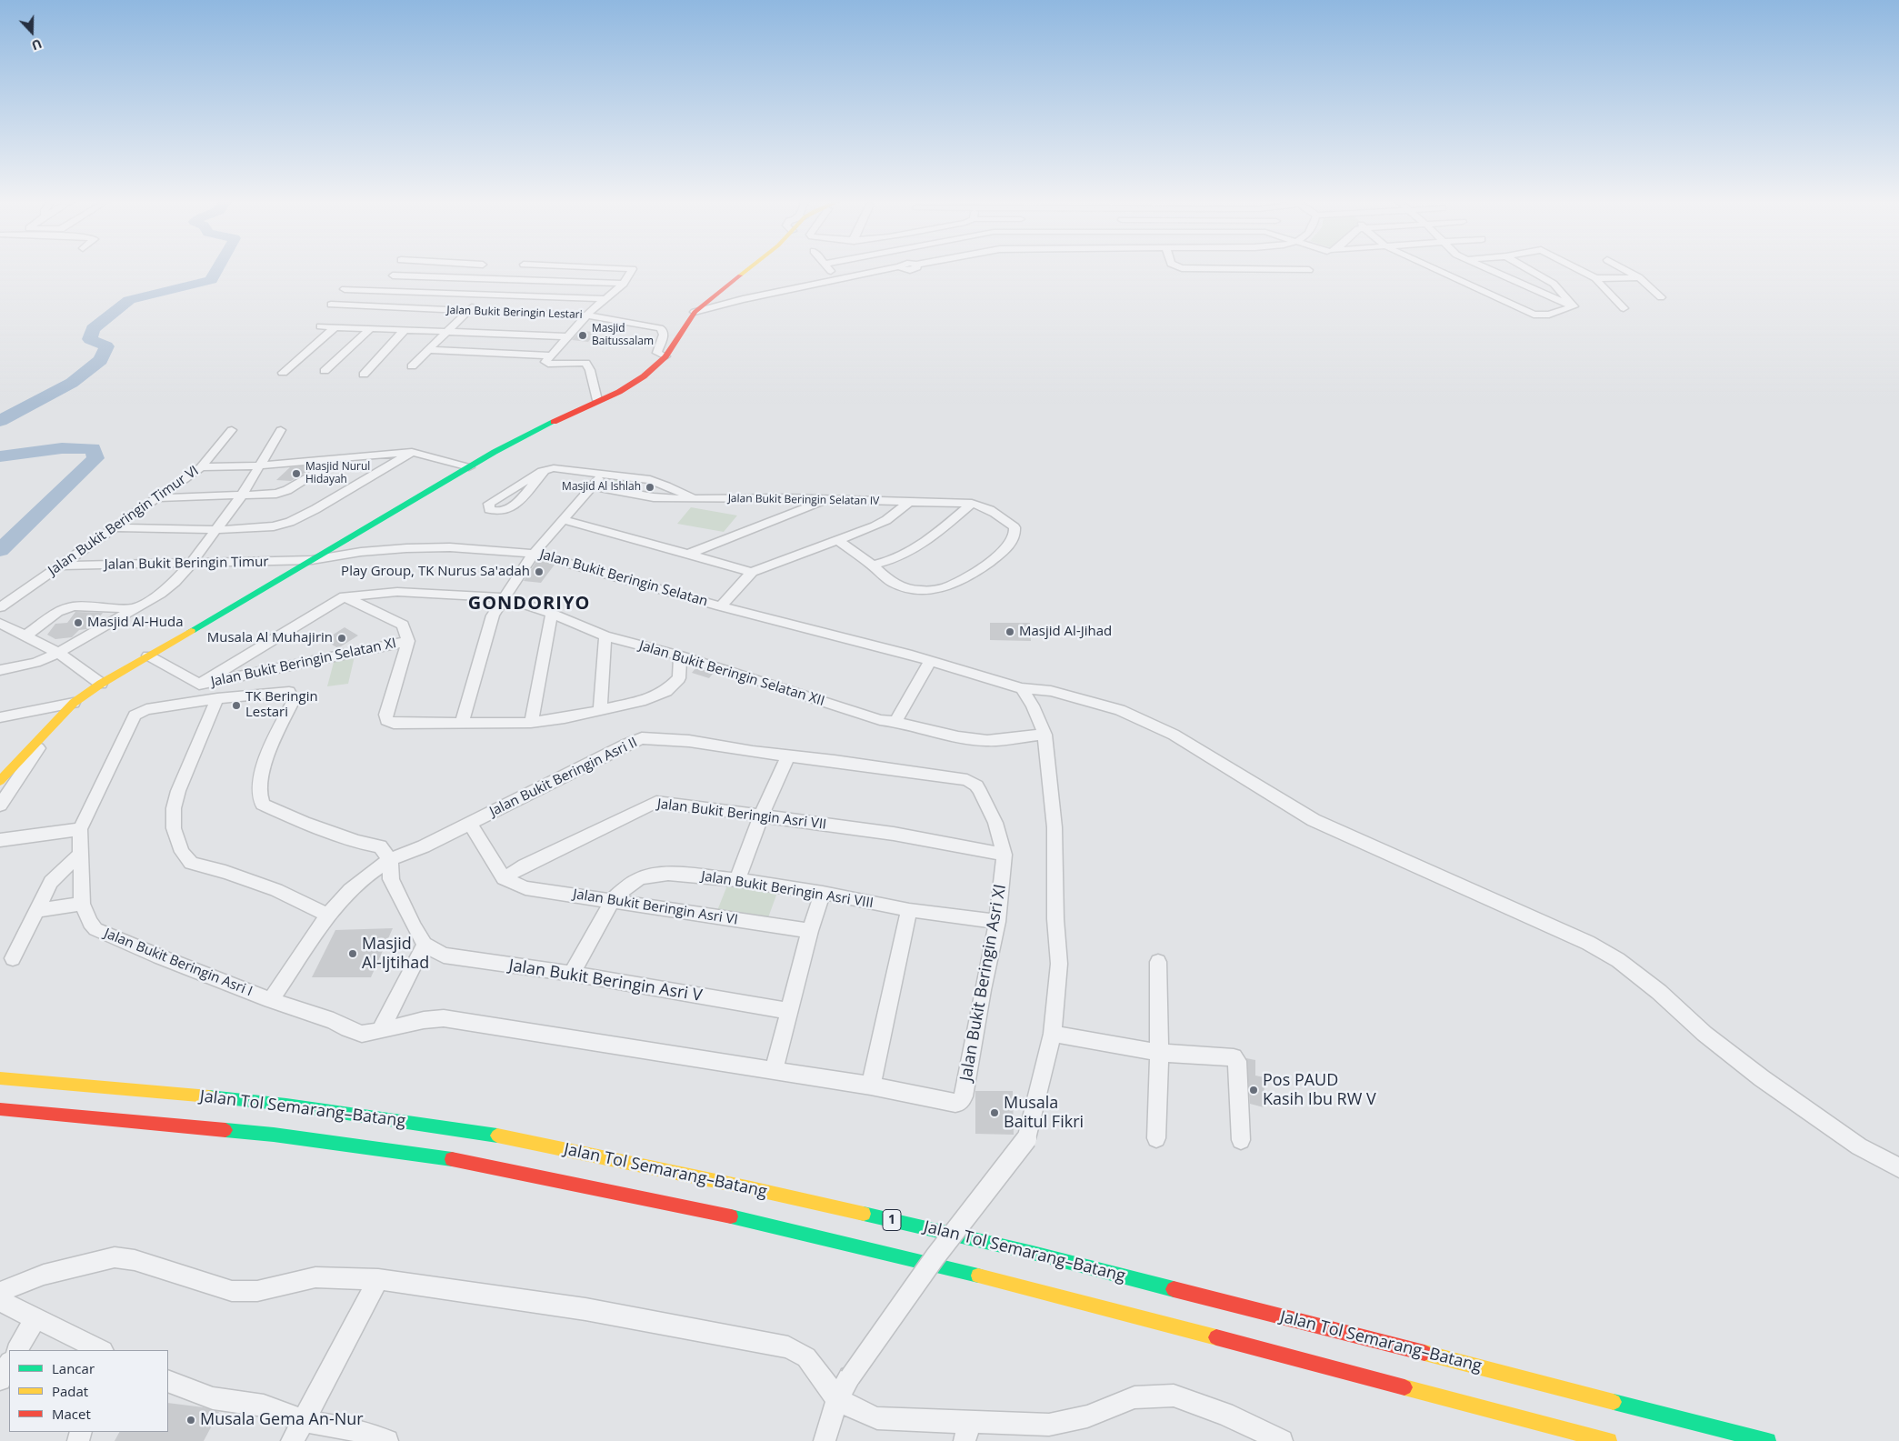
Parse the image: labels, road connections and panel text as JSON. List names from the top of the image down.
{
  "streets": {
    "main road": ["Jalan Tol Semarang–Batang", "1"],
    "street": [
      "Jalan Bukit Beringin Lestari",
      "Jalan Bukit Beringin Selatan IV",
      "Jalan Bukit Beringin Timur VI",
      "Jalan Bukit Beringin Timur",
      "Jalan Bukit Beringin Selatan",
      "Jalan Bukit Beringin Selatan XI",
      "Jalan Bukit Beringin Selatan XII",
      "Jalan Bukit Beringin Asri II",
      "Jalan Bukit Beringin Asri VII",
      "Jalan Bukit Beringin Asri VIII",
      "Jalan Bukit Beringin Asri VI",
      "Jalan Bukit Beringin Asri I",
      "Jalan Bukit Beringin Asri V",
      "Jalan Bukit Beringin Asri XI"
    ]
  },
  "crossings": [
    ["Jalan Bukit Beringin Timur VI", "Jalan Bukit Beringin Timur"],
    ["Jalan Bukit Beringin Timur", "Jalan Bukit Beringin Selatan"],
    ["Jalan Bukit Beringin Selatan XI", "Jalan Bukit Beringin Selatan XII"],
    ["Jalan Bukit Beringin Asri II", "Jalan Bukit Beringin Asri I"],
    ["Jalan Bukit Beringin Asri II", "Jalan Bukit Beringin Asri V"],
    ["Jalan Bukit Beringin Asri II", "Jalan Bukit Beringin Asri XI"],
    ["Jalan Bukit Beringin Asri VII", "Jalan Bukit Beringin Asri VI"],
    ["Jalan Bukit Beringin Asri VII", "Jalan Bukit Beringin Asri XI"],
    ["Jalan Bukit Beringin Asri VIII", "Jalan Bukit Beringin Asri VI"],
    ["Jalan Bukit Beringin Asri VIII", "Jalan Bukit Beringin Asri V"],
    ["Jalan Bukit Beringin Asri VIII", "Jalan Bukit Beringin Asri XI"],
    ["Jalan Bukit Beringin Asri I", "Jalan Bukit Beringin Asri XI"]
  ],
  "districts": ["GONDORIYO"],
  "places": [
    "Masjid Baitussalam",
    "Masjid Nurul Hidayah",
    "Masjid Al Ishlah",
    "Play Group, TK Nurus Sa'adah",
    "Masjid Al-Huda",
    "Masjid Al-Jihad",
    "Musala Al Muhajirin",
    "TK Beringin Lestari",
    "Masjid Al-Ijtihad",
    "Pos PAUD Kasih Ibu RW V",
    "Musala Baitul Fikri",
    "Musala Gema An-Nur"
  ],
  "legend": ["Lancar", "Padat", "Macet"],
  "north": "bottom"
}
